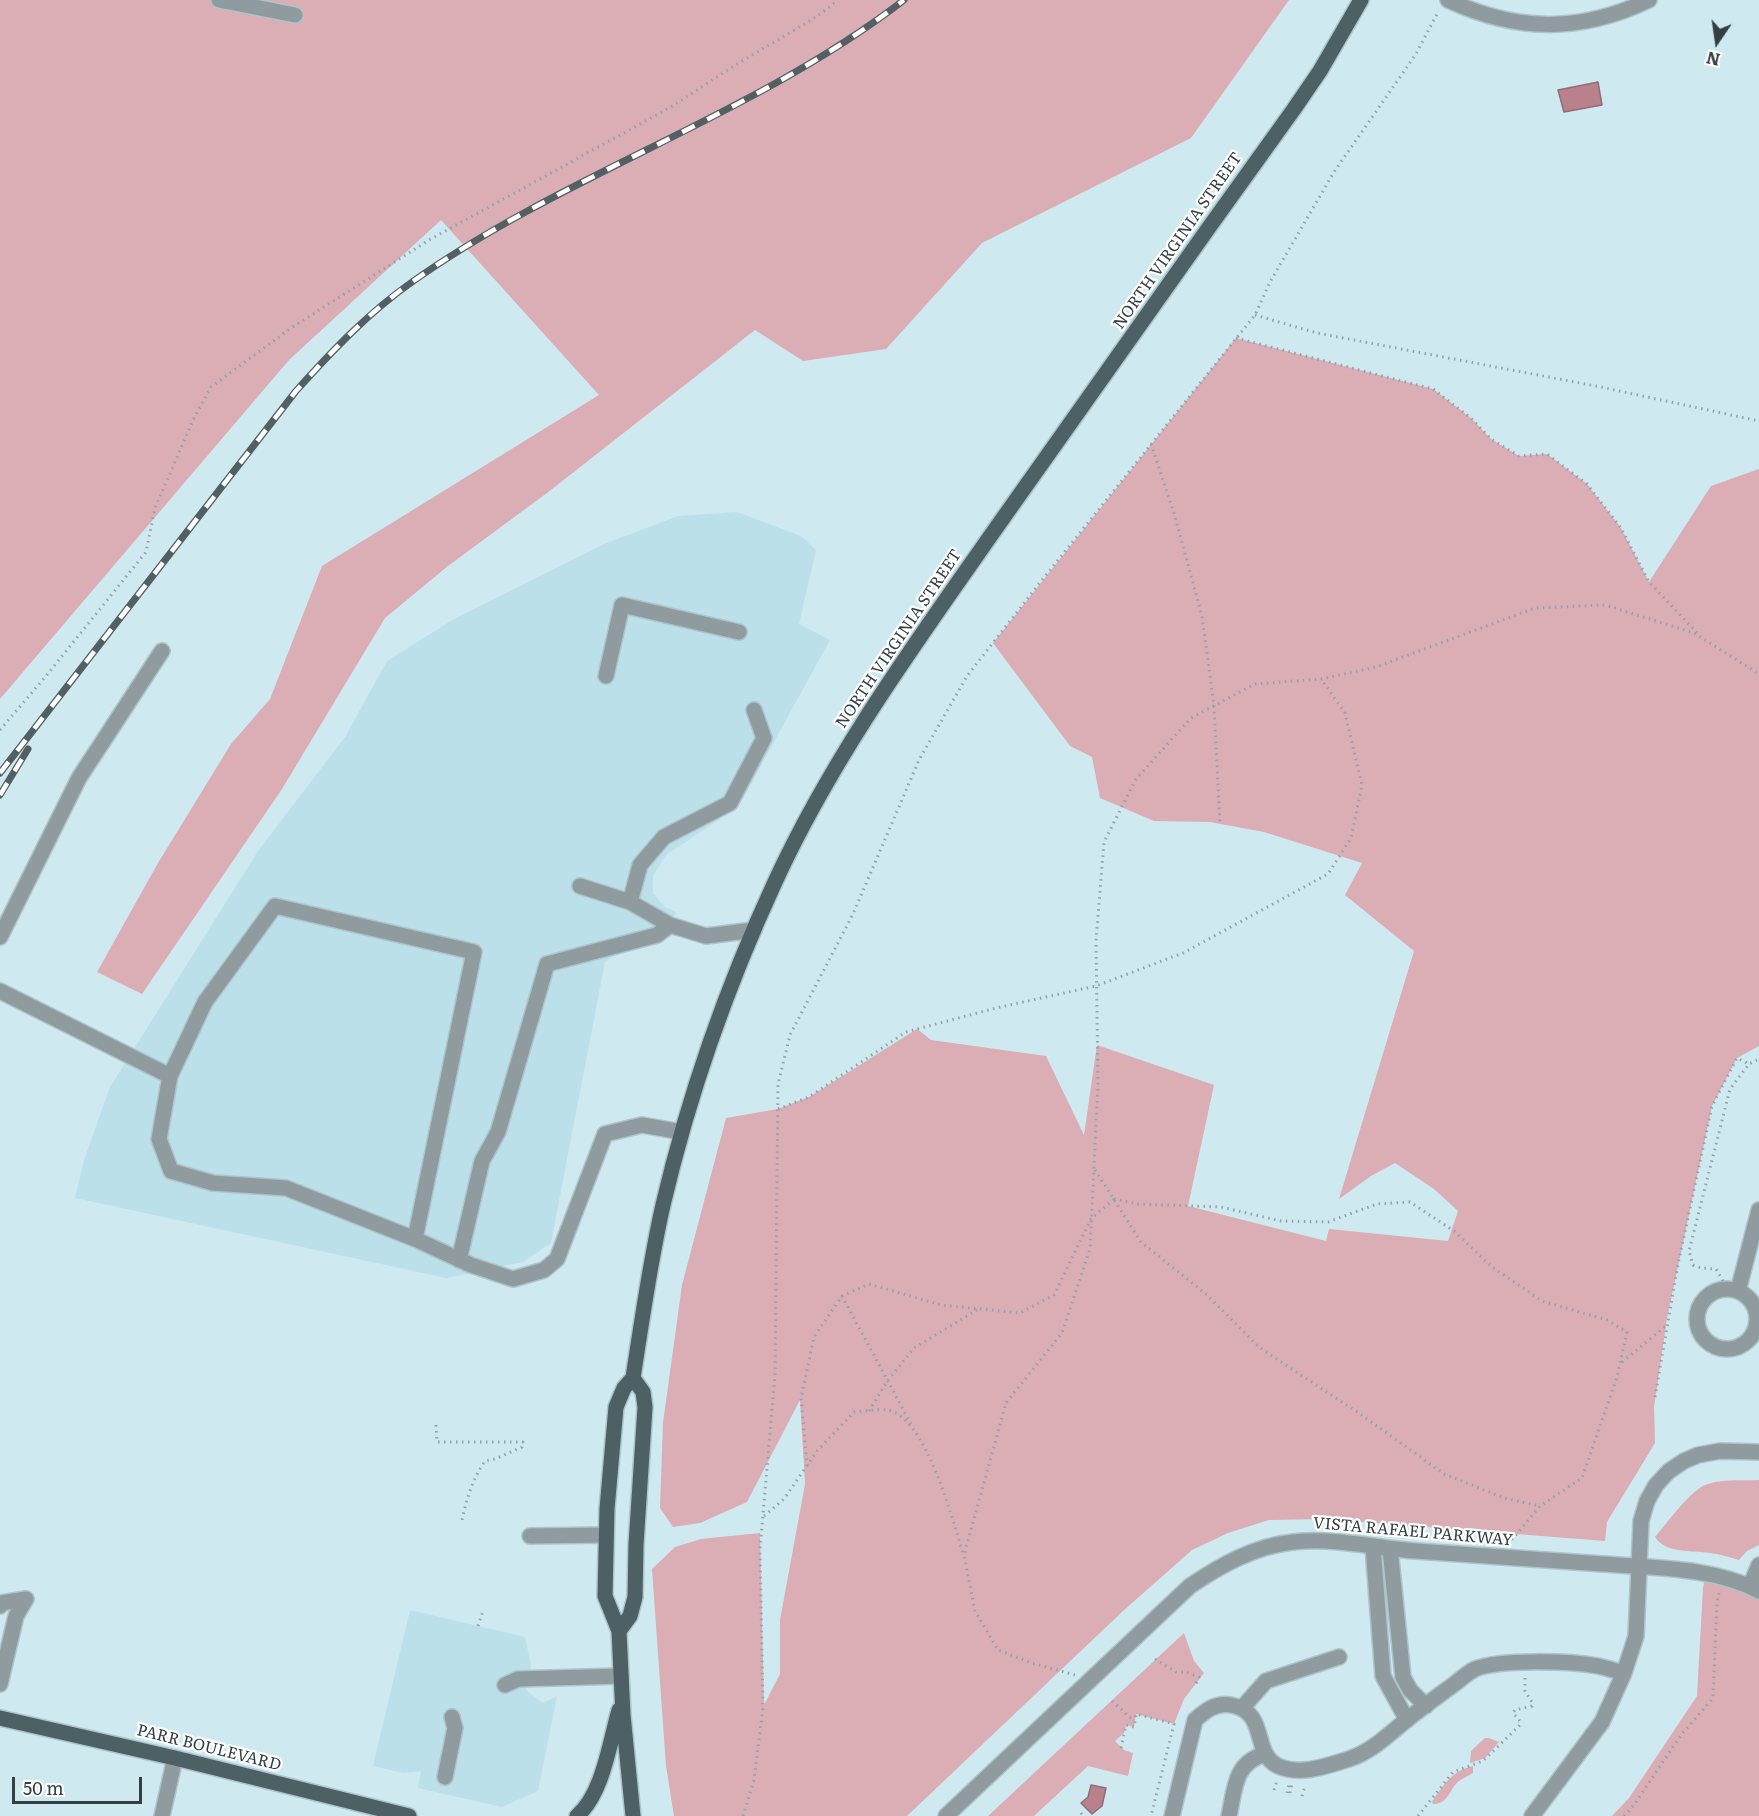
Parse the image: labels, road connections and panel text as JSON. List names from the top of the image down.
{
  "streets": {
    "main road": ["NORTH VIRGINIA STREET", "PARR BOULEVARD"],
    "street": ["VISTA RAFAEL PARKWAY"]
  },
  "scale_bar": "50 m",
  "north": "bottom"
}
